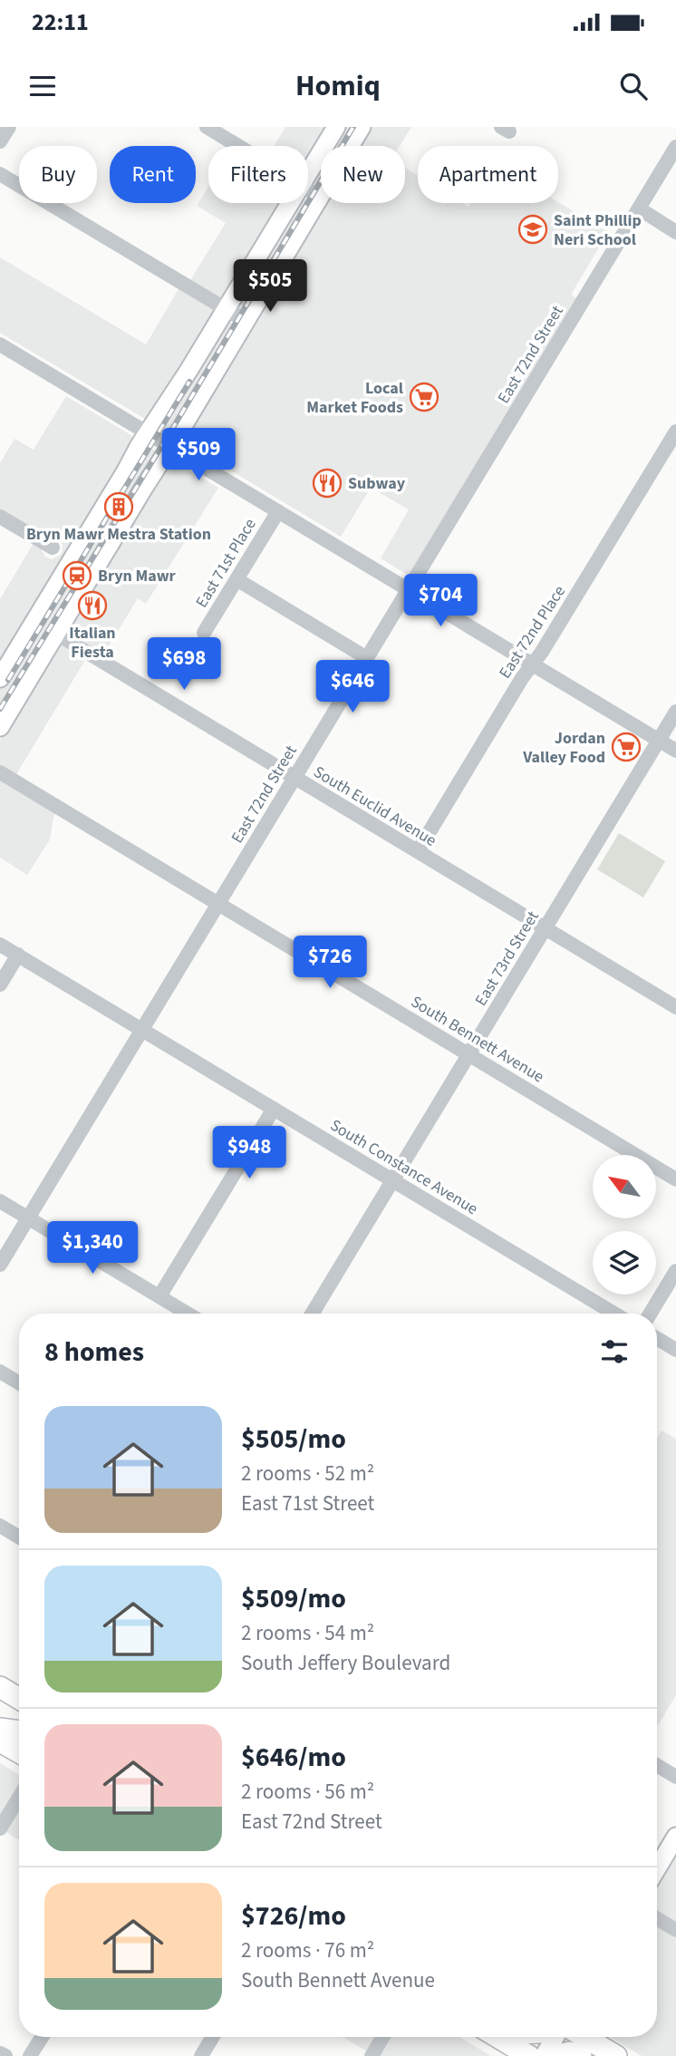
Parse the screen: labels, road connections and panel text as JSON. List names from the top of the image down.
{
  "streets": {
    "street": [
      "East 72nd Street",
      "East 71st Place",
      "East 72nd Place",
      "South Euclid Avenue",
      "East 73rd Street",
      "South Bennett Avenue",
      "South Constance Avenue"
    ]
  },
  "crossings": [
    ["East 72nd Street", "South Euclid Avenue"],
    ["East 72nd Street", "South Bennett Avenue"],
    ["East 72nd Street", "South Constance Avenue"],
    ["East 72nd Place", "South Euclid Avenue"],
    ["South Euclid Avenue", "East 73rd Street"],
    ["East 73rd Street", "South Bennett Avenue"],
    ["East 73rd Street", "South Constance Avenue"]
  ],
  "places": {
    "school or university": ["Saint Phillip Neri School"],
    "supermarket": ["Local Market Foods", "Jordan Valley Food"],
    "restaurant": ["Subway", "Italian Fiesta"],
    "building": ["Bryn Mawr Mestra Station"],
    "station": ["Bryn Mawr"]
  },
  "north": "top left",
  "page": {
    "status": "22:11",
    "header": "Homiq",
    "chip": [
      "Buy",
      "Rent",
      "Filters",
      "New",
      "Apartment"
    ],
    "price": [
      "$505",
      "$509",
      "$704",
      "$698",
      "$646",
      "$726",
      "$948",
      "$1,340"
    ],
    "heading": "8 homes",
    "list": [
      {
        "name": "$505/mo",
        "note": "2 rooms · 52 m² · East 71st Street"
      },
      {
        "name": "$509/mo",
        "note": "2 rooms · 54 m² · South Jeffery Boulevard"
      },
      {
        "name": "$646/mo",
        "note": "2 rooms · 56 m² · East 72nd Street"
      },
      {
        "name": "$726/mo",
        "note": "2 rooms · 76 m² · South Bennett Avenue"
      }
    ]
  }
}
